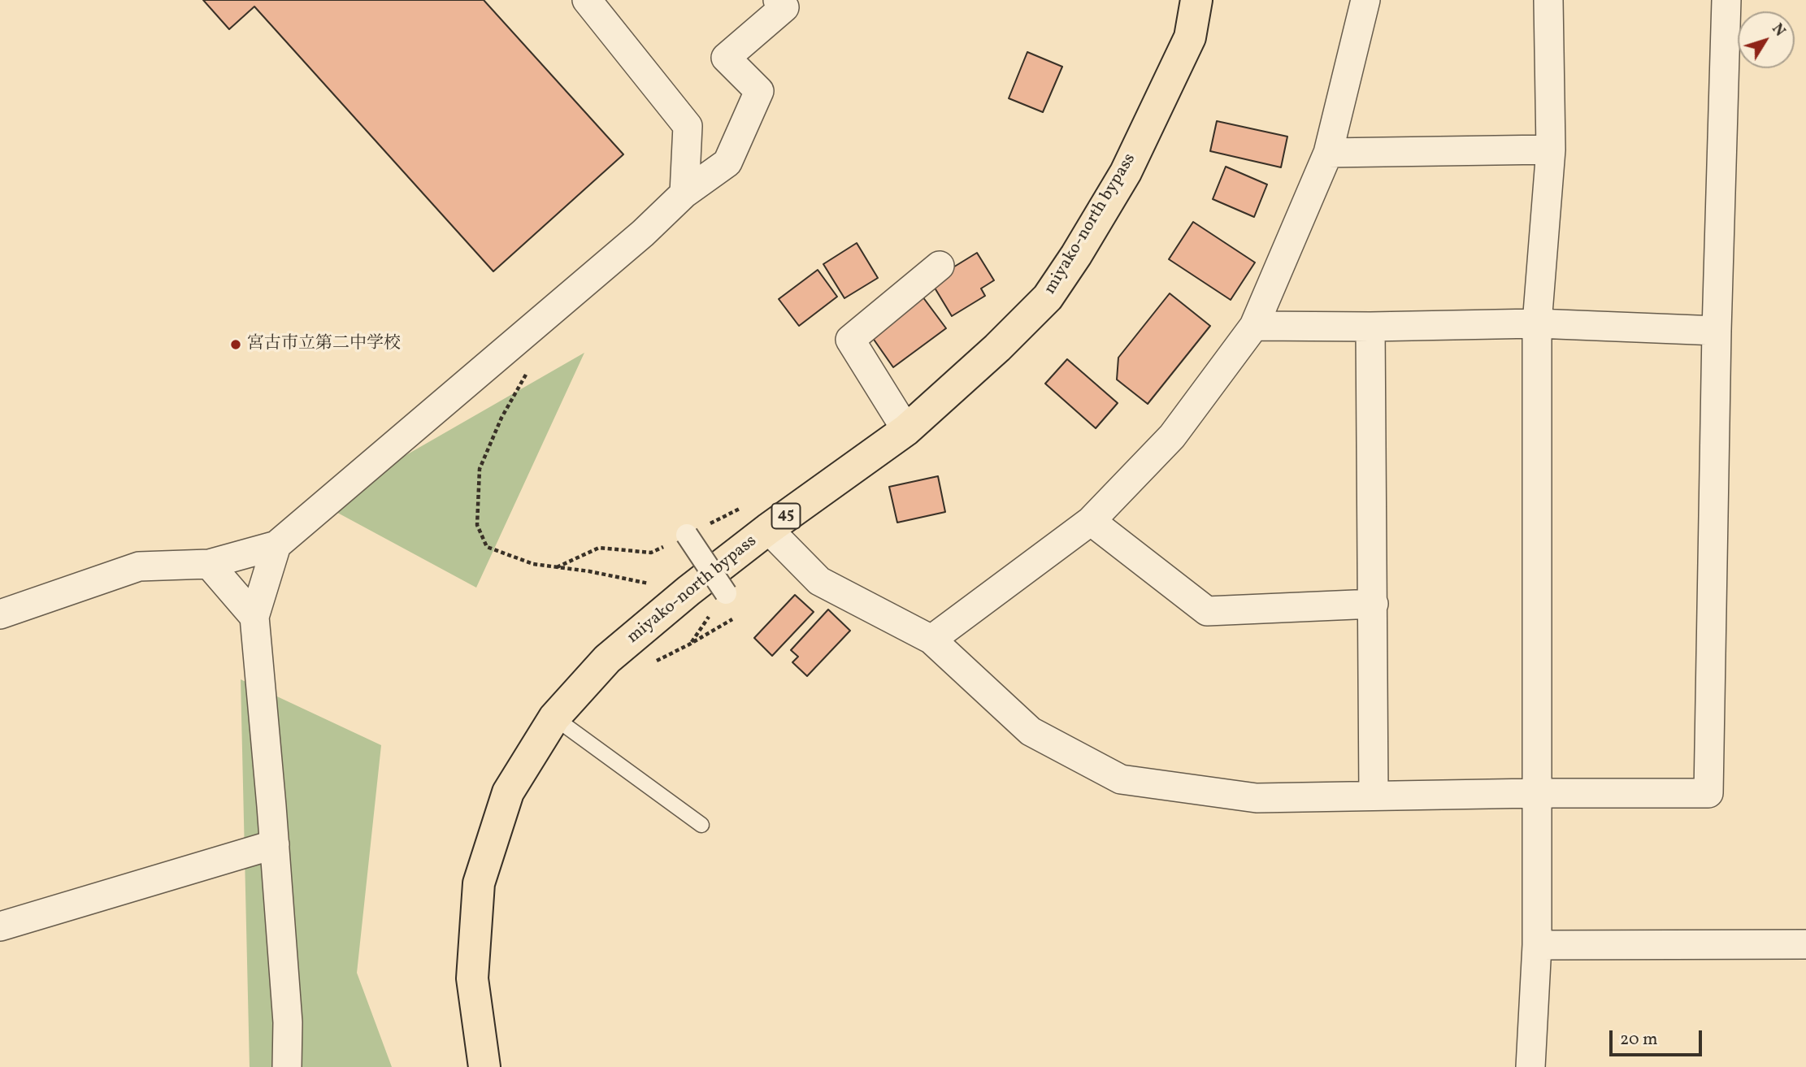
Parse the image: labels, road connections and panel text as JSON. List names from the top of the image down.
{
  "streets": {
    "highway": ["miyako-north bypass", "45"]
  },
  "places": ["宮古市立第二中学校"],
  "scale_bar": "20 m",
  "north": "top right"
}
